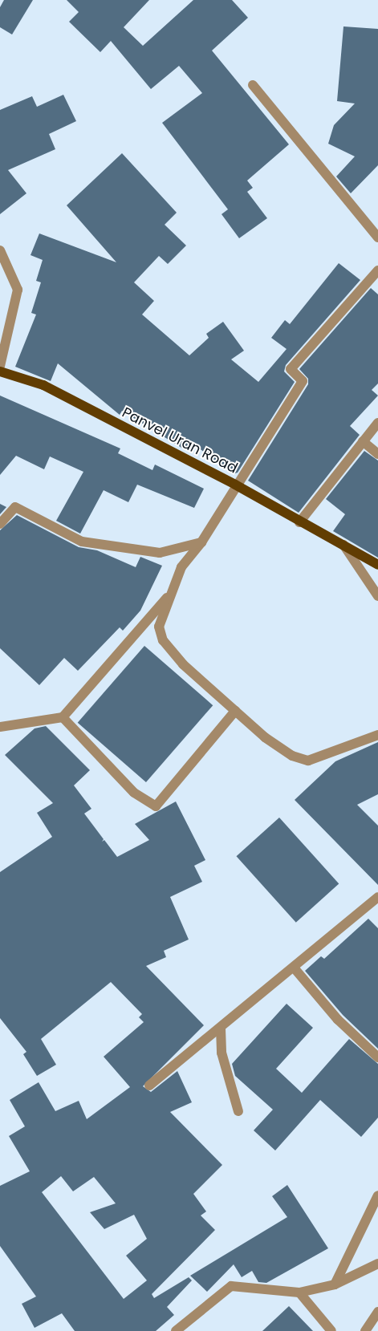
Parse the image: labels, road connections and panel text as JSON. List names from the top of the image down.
{
  "streets": {
    "main road": ["Panvel Uran Road"]
  }
}
